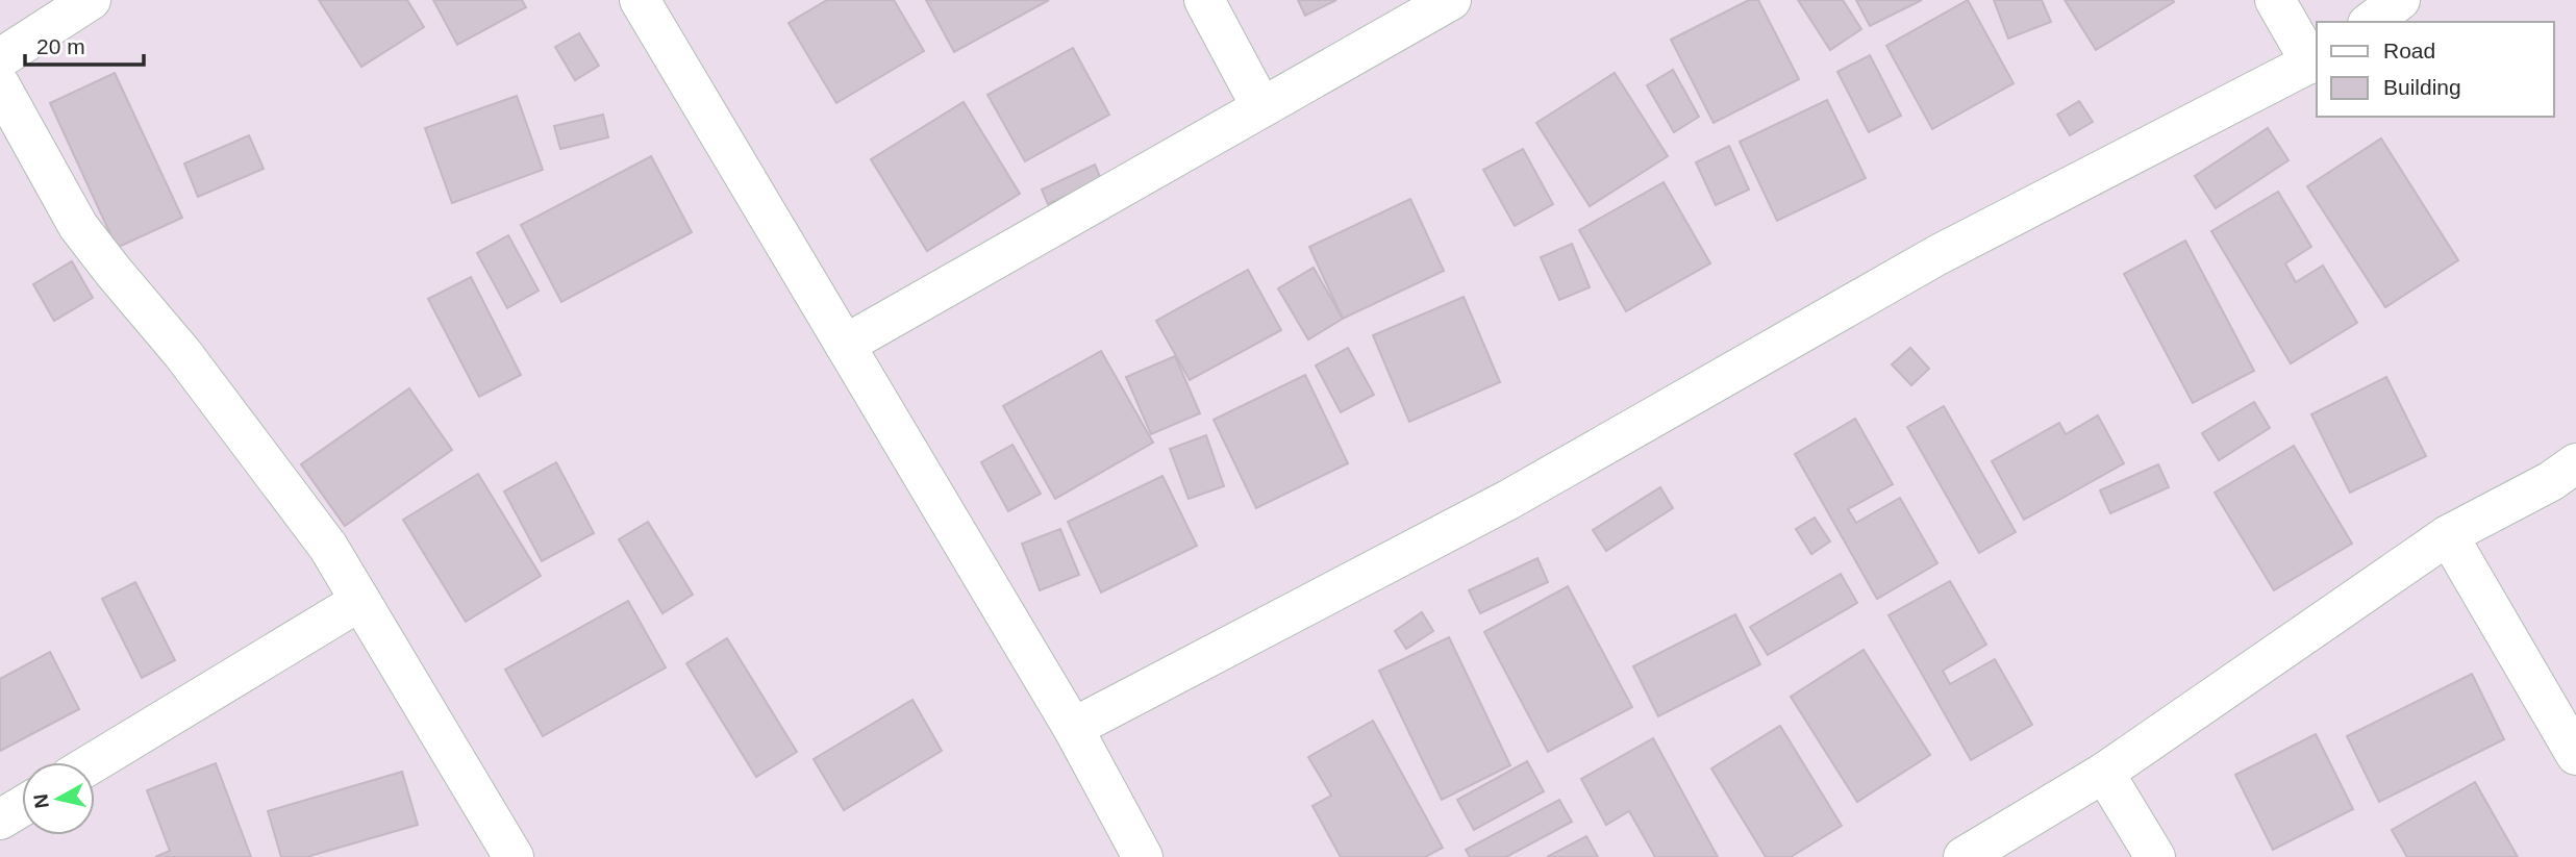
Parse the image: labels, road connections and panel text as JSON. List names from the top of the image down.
{
  "legend": ["Road", "Building"],
  "scale_bar": "20 m",
  "north": "left"
}
